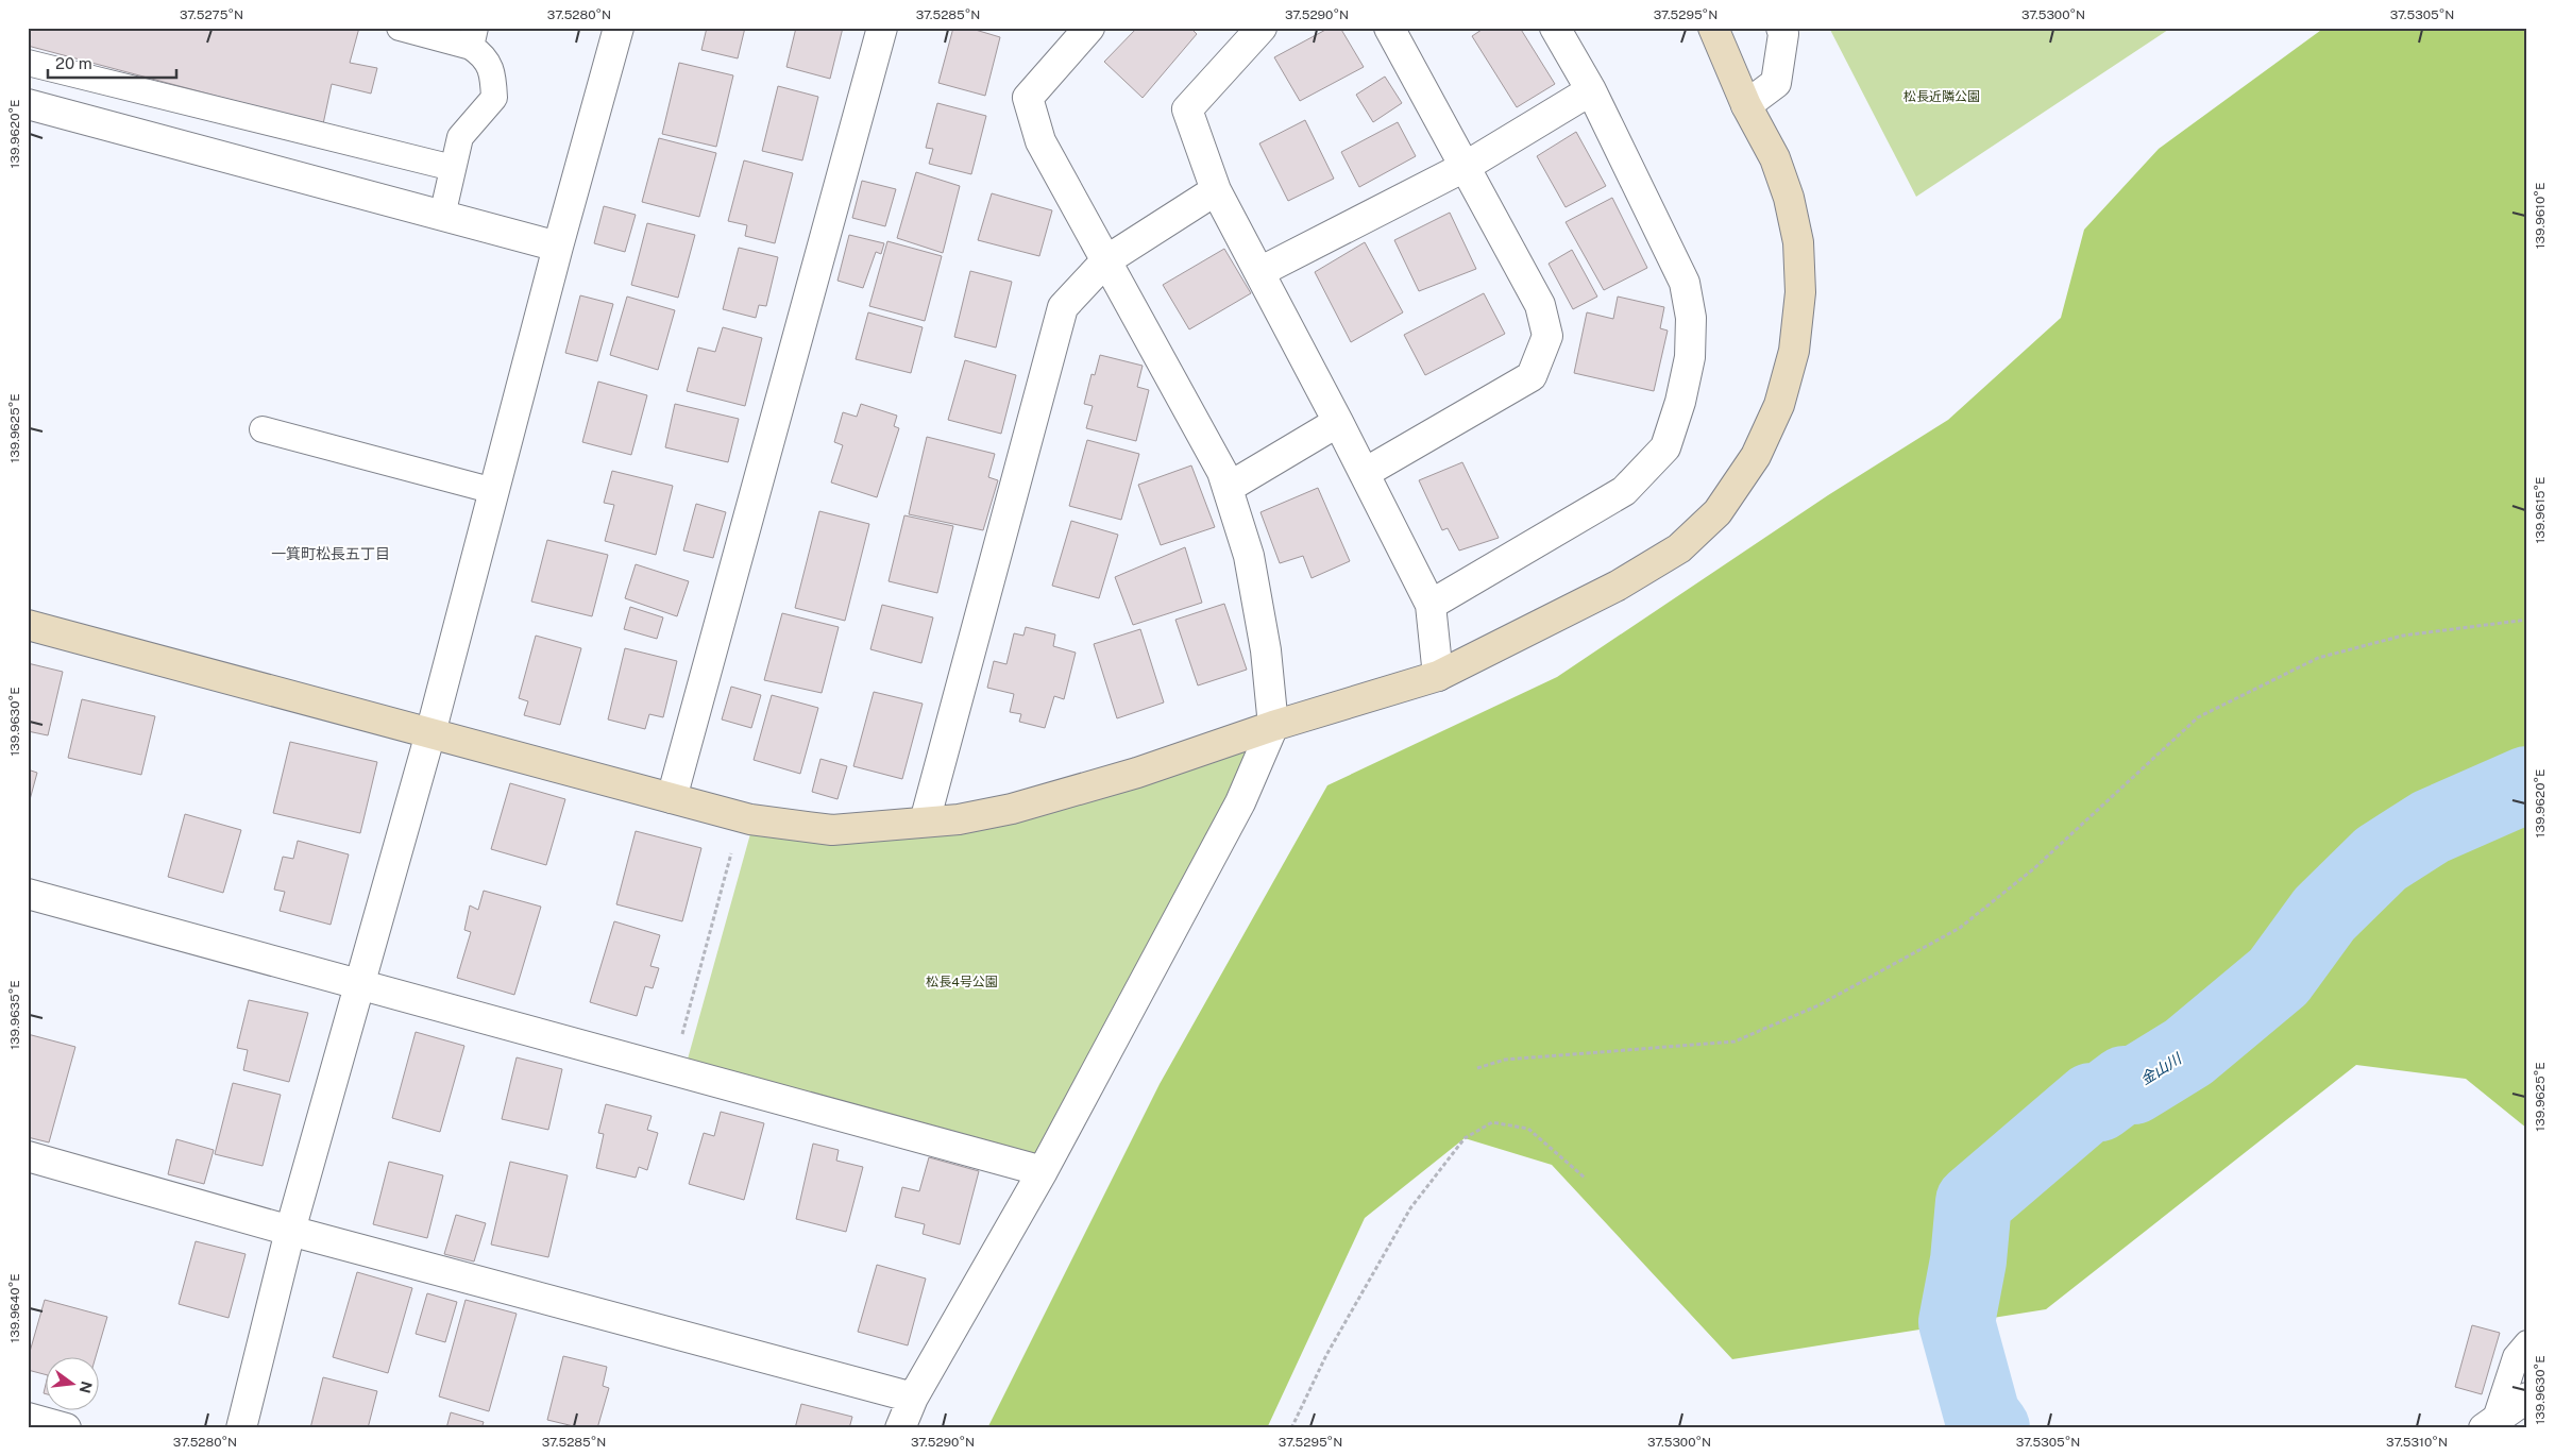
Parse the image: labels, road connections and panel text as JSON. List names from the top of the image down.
{
  "districts": ["一箕町松長五丁目"],
  "water": ["金山川"],
  "parks": ["松長近隣公園", "松長4号公園"],
  "scale_bar": "20 m",
  "north": "right",
  "coordinates": [
    "37.5275°N",
    "37.5280°N",
    "37.5285°N",
    "37.5290°N",
    "37.5295°N",
    "37.5300°N",
    "37.5305°N",
    "139.9620°E",
    "139.9610°E",
    "139.9625°E",
    "139.9615°E",
    "139.9630°E",
    "139.9635°E",
    "139.9640°E",
    "37.5310°N"
  ]
}
